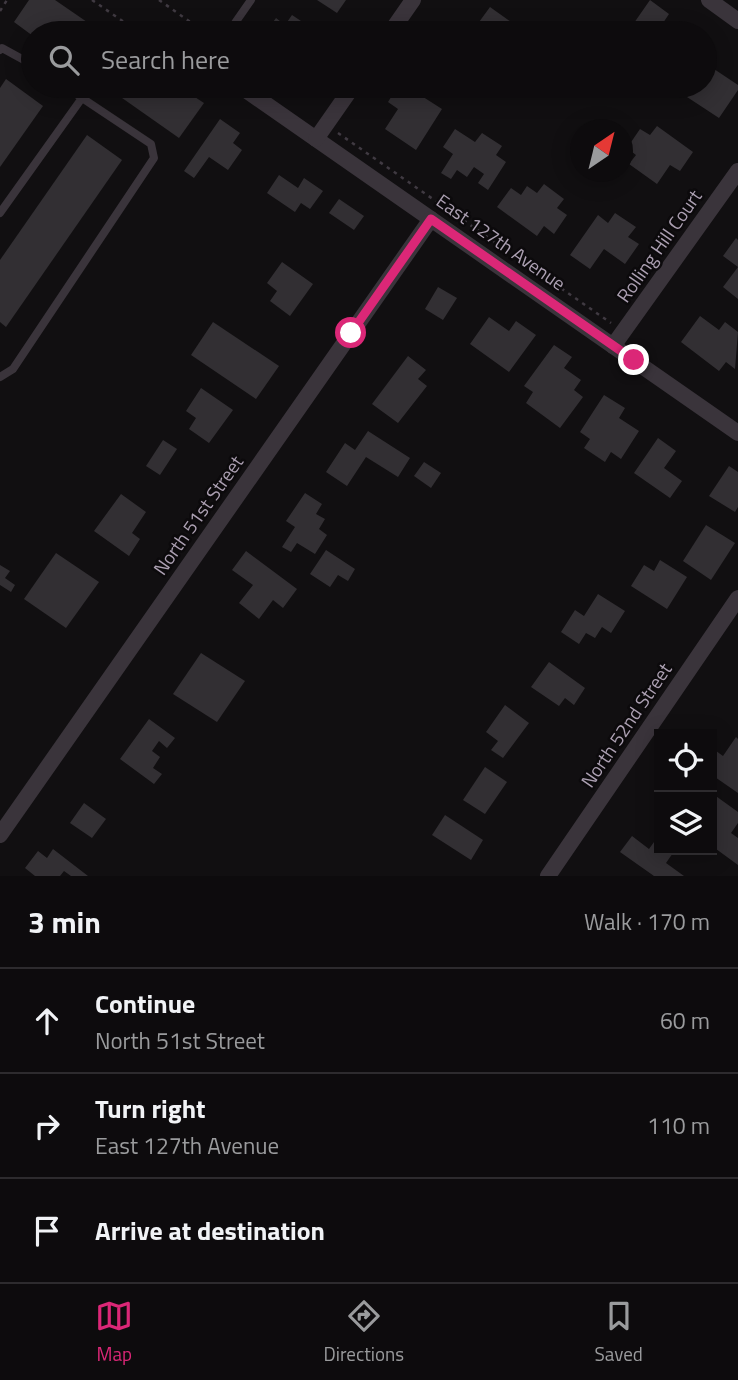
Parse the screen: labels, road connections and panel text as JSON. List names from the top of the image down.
{
  "streets": {
    "street": [
      "East 127th Avenue",
      "Rolling Hill Court",
      "North 51st Street",
      "North 52nd Street"
    ]
  },
  "crossings": [
    ["East 127th Avenue", "Rolling Hill Court"],
    ["East 127th Avenue", "North 51st Street"]
  ],
  "north": "top right",
  "page": {
    "search": "Search here",
    "heading": ["3 min", "Walk · 170 m"],
    "list": [
      ["Continue", "North 51st Street", "60 m"],
      ["Turn right", "East 127th Avenue", "110 m"],
      "Arrive at destination"
    ],
    "nav": ["Map", "Directions", "Saved"]
  }
}
